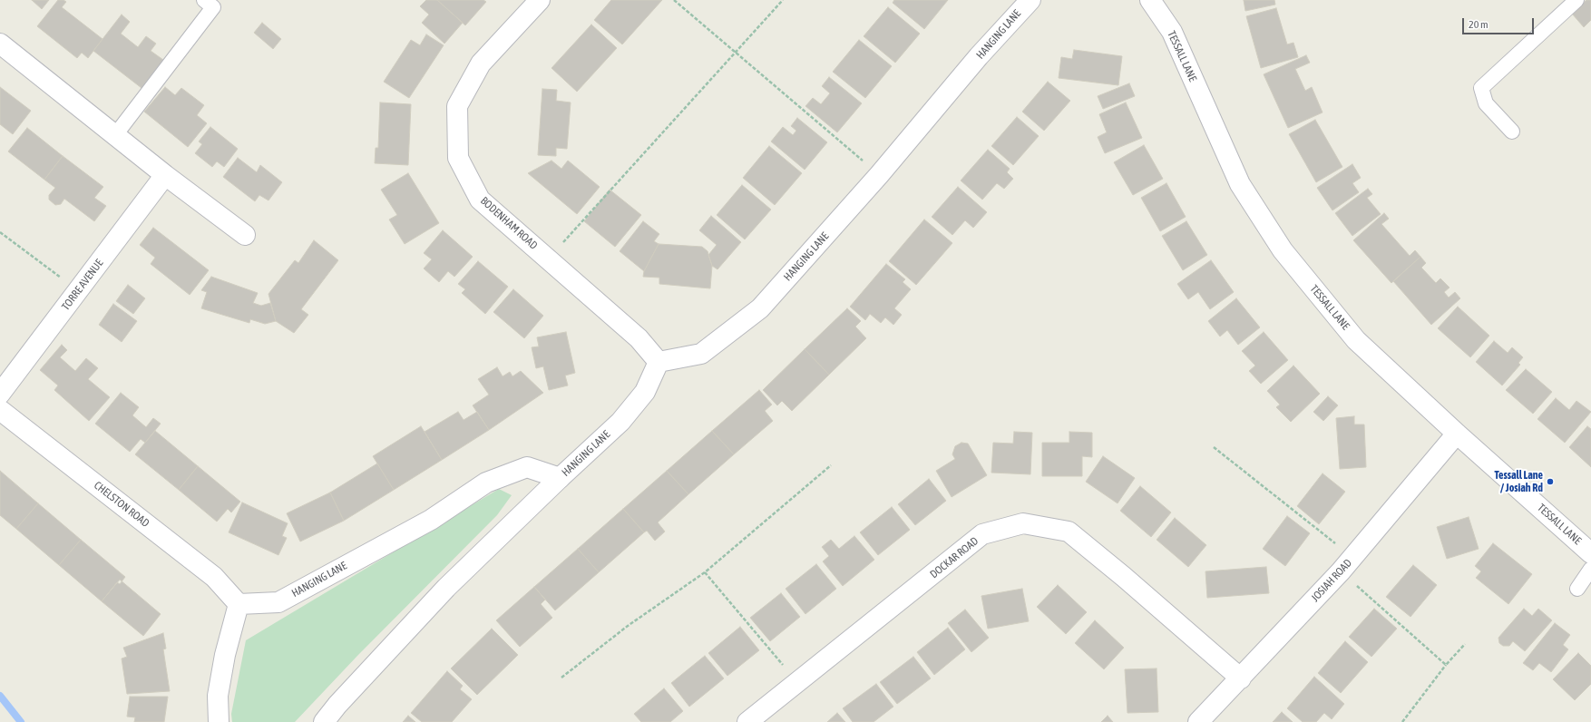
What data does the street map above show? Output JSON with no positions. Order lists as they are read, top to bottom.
{
  "streets": {
    "street": [
      "HANGING LANE",
      "TESSALL LANE",
      "BODENHAM ROAD",
      "TORRE AVENUE",
      "CHELSTON ROAD",
      "DOCKAR ROAD",
      "JOSIAH ROAD"
    ]
  },
  "crossings": [
    ["HANGING LANE", "BODENHAM ROAD"],
    ["HANGING LANE", "CHELSTON ROAD"],
    ["TESSALL LANE", "JOSIAH ROAD"],
    ["DOCKAR ROAD", "JOSIAH ROAD"]
  ],
  "places": ["Tessall Lane / Josiah Rd"],
  "scale_bar": "20 m"
}
